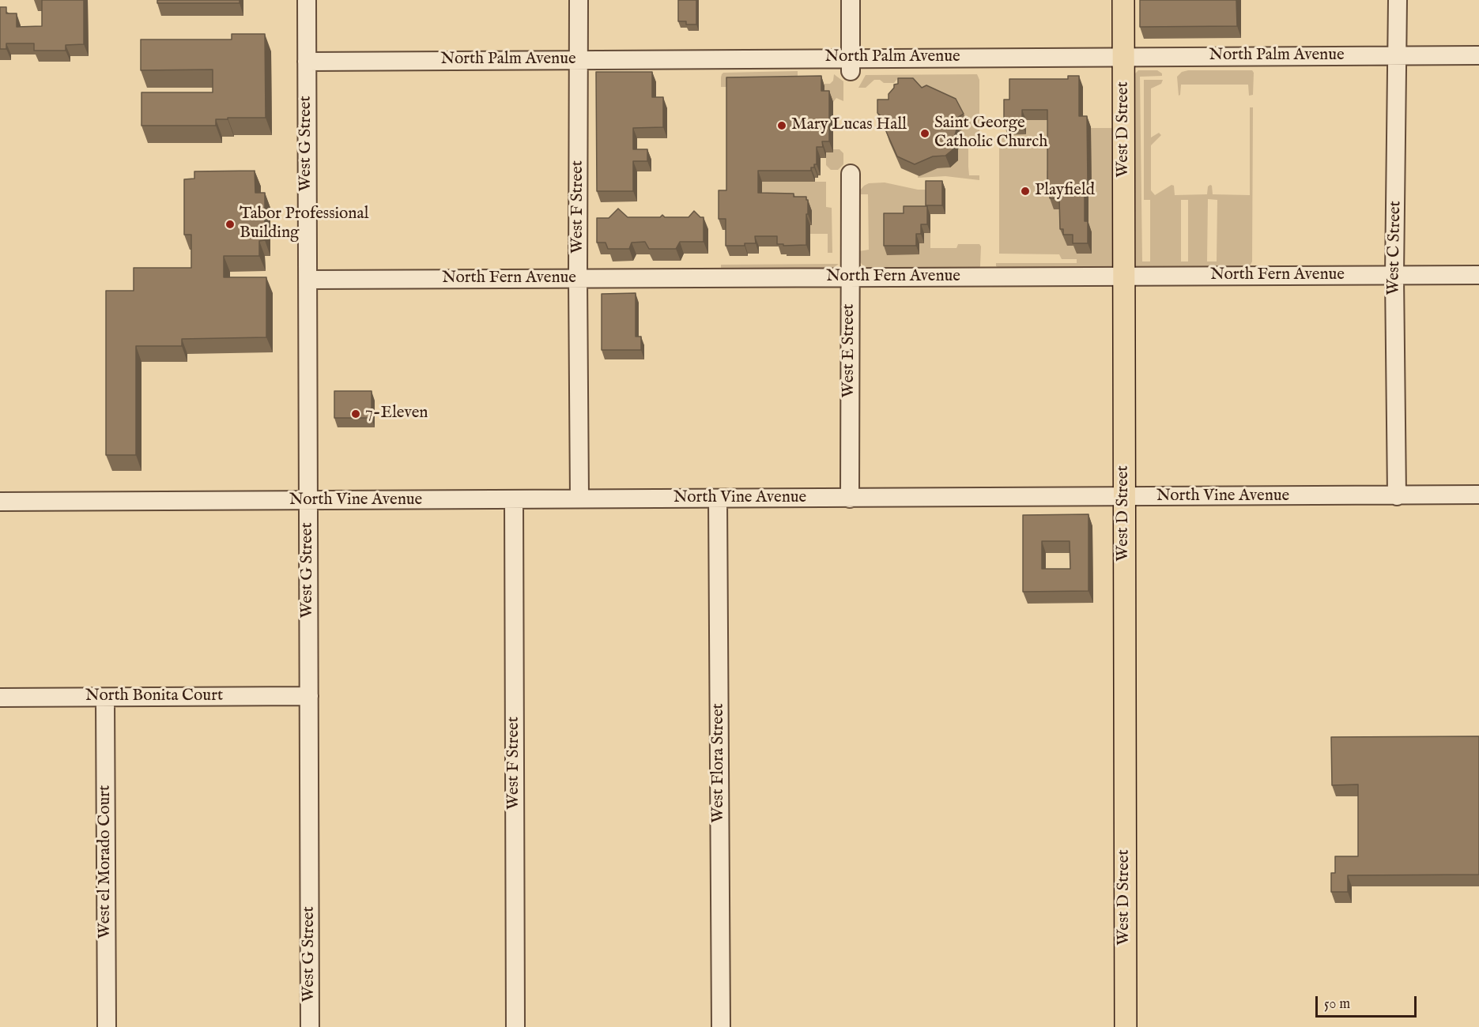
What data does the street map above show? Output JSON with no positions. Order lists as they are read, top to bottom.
{
  "streets": {
    "main road": ["West D Street"],
    "street": [
      "North Palm Avenue",
      "West G Street",
      "West F Street",
      "West C Street",
      "North Fern Avenue",
      "West E Street",
      "North Vine Avenue",
      "North Bonita Court",
      "West Flora Street",
      "West el Morado Court"
    ]
  },
  "crossings": [
    ["North Palm Avenue", "West D Street"],
    ["North Palm Avenue", "West G Street"],
    ["North Palm Avenue", "West F Street"],
    ["North Palm Avenue", "West C Street"],
    ["West D Street", "North Fern Avenue"],
    ["West D Street", "North Vine Avenue"],
    ["West G Street", "North Fern Avenue"],
    ["West G Street", "North Vine Avenue"],
    ["West G Street", "North Bonita Court"],
    ["West F Street", "North Fern Avenue"],
    ["West F Street", "North Vine Avenue"],
    ["West C Street", "North Fern Avenue"],
    ["West C Street", "North Vine Avenue"],
    ["North Fern Avenue", "West E Street"],
    ["West E Street", "North Vine Avenue"],
    ["North Vine Avenue", "West Flora Street"],
    ["North Bonita Court", "West el Morado Court"]
  ],
  "places": [
    "Mary Lucas Hall",
    "Saint George Catholic Church",
    "Playfield",
    "Tabor Professional Building",
    "7-Eleven"
  ],
  "scale_bar": "50 m"
}
